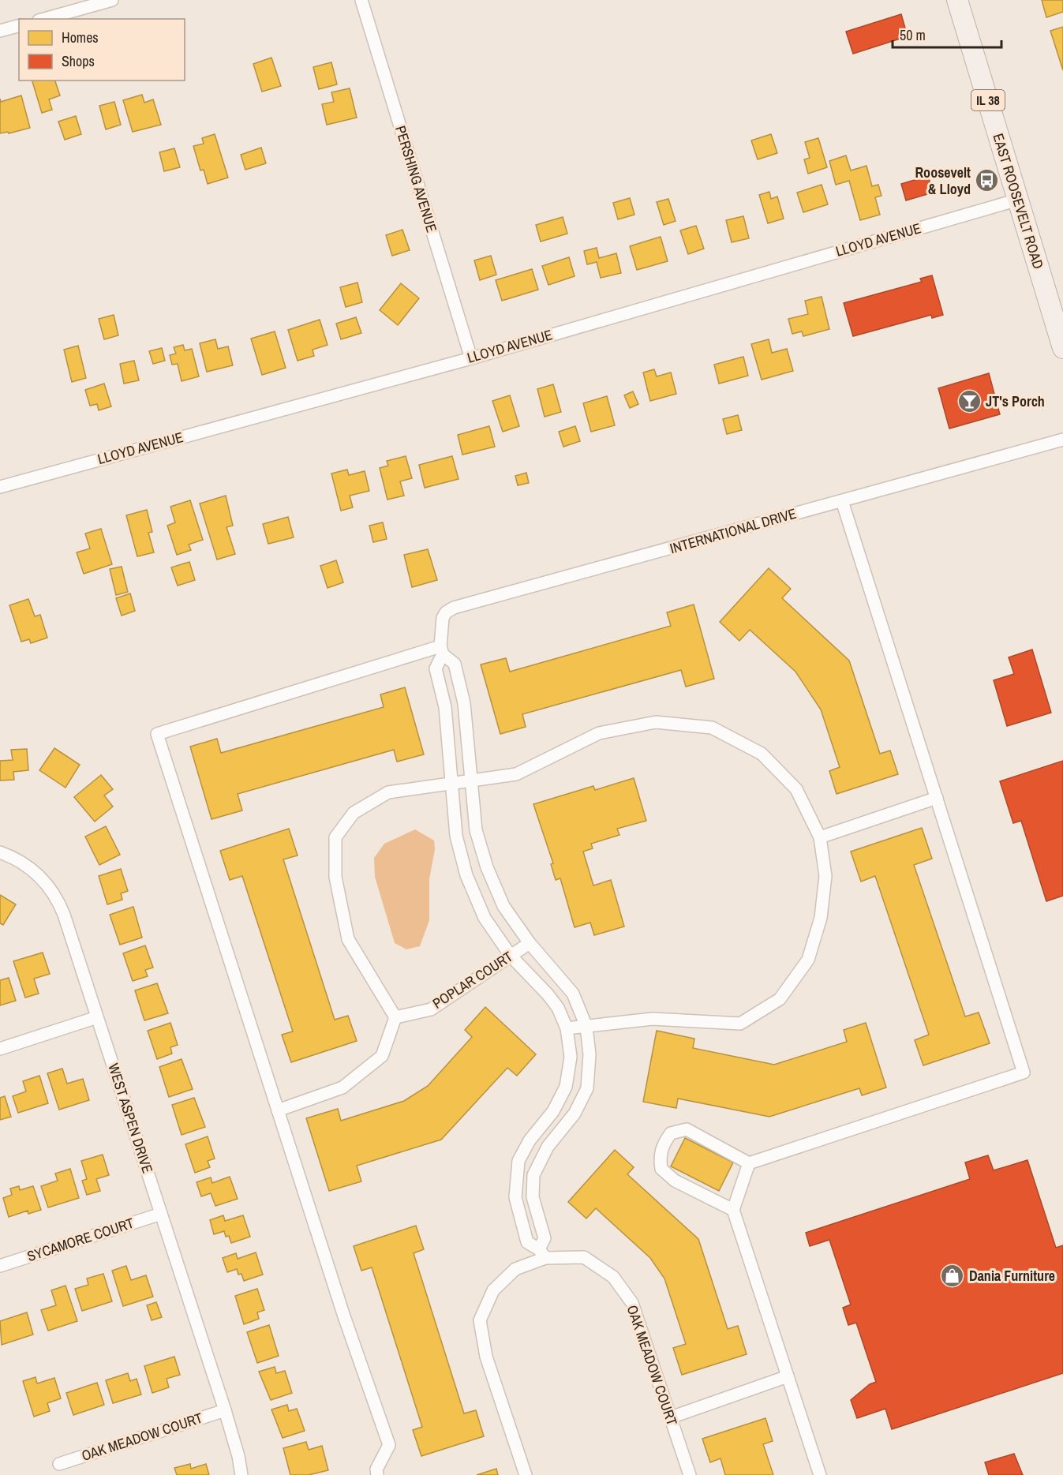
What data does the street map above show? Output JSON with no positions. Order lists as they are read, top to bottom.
{
  "streets": {
    "main road": ["IL 38", "EAST ROOSEVELT ROAD"],
    "street": [
      "PERSHING AVENUE",
      "LLOYD AVENUE",
      "INTERNATIONAL DRIVE",
      "POPLAR COURT",
      "WEST ASPEN DRIVE",
      "SYCAMORE COURT",
      "OAK MEADOW COURT"
    ]
  },
  "crossings": [
    ["PERSHING AVENUE", "LLOYD AVENUE"],
    ["EAST ROOSEVELT ROAD", "LLOYD AVENUE"],
    ["INTERNATIONAL DRIVE", "POPLAR COURT"],
    ["INTERNATIONAL DRIVE", "OAK MEADOW COURT"],
    ["WEST ASPEN DRIVE", "SYCAMORE COURT"],
    ["WEST ASPEN DRIVE", "OAK MEADOW COURT"]
  ],
  "places": {
    "bus stop": ["Roosevelt & Lloyd"],
    "bar": ["JT's Porch"],
    "shop": ["Dania Furniture"]
  },
  "legend": ["Homes", "Shops"],
  "scale_bar": "50 m"
}
